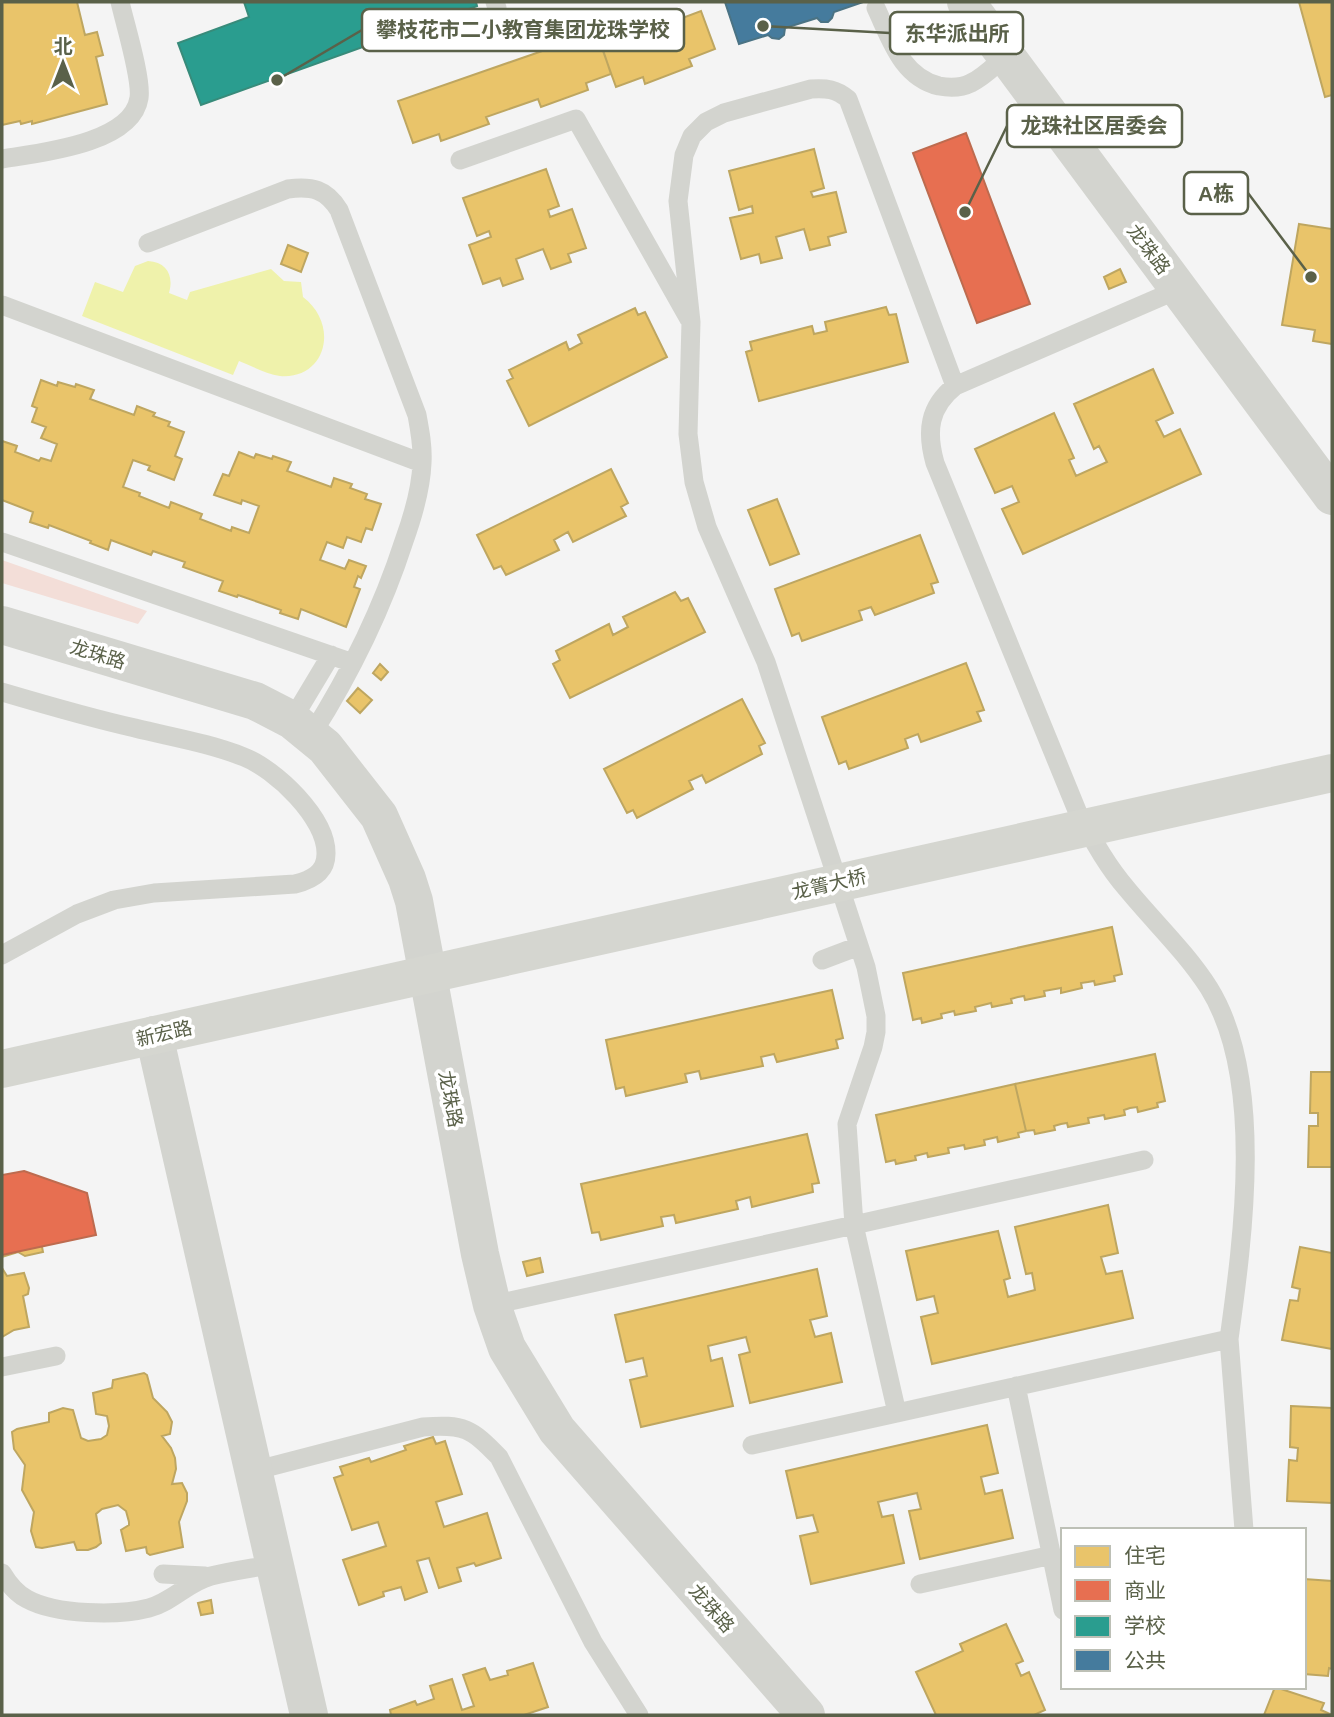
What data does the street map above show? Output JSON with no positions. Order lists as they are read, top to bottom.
{
  "streets": {
    "main road": ["龙箐大桥", "新宏路"],
    "street": ["龙珠路"]
  },
  "crossings": [
    ["龙箐大桥", "新宏路"]
  ],
  "places": [
    "东华派出所",
    "攀枝花市二小教育集团龙珠学校",
    "龙珠社区居委会",
    "A栋"
  ],
  "legend": [
    "住宅",
    "商业",
    "学校",
    "公共"
  ],
  "north": "top"
}
